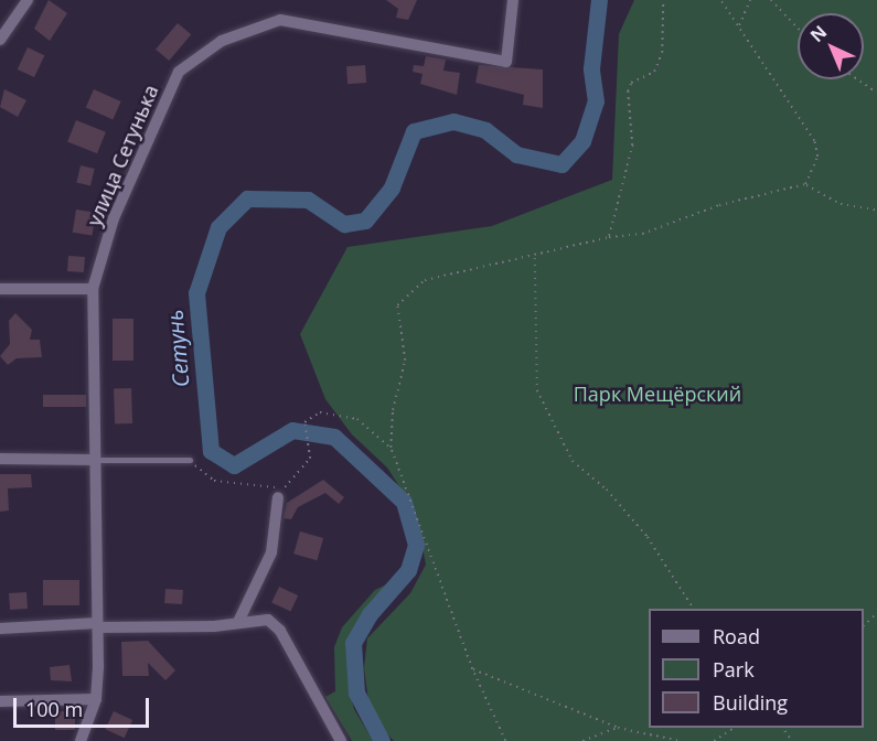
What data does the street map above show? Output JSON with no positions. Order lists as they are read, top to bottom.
{
  "streets": {
    "street": ["улица Сетунька"]
  },
  "water": ["Сетунь"],
  "parks": ["Парк Мещёрский"],
  "legend": ["Road", "Park", "Building"],
  "scale_bar": "100 m",
  "north": "top left"
}
